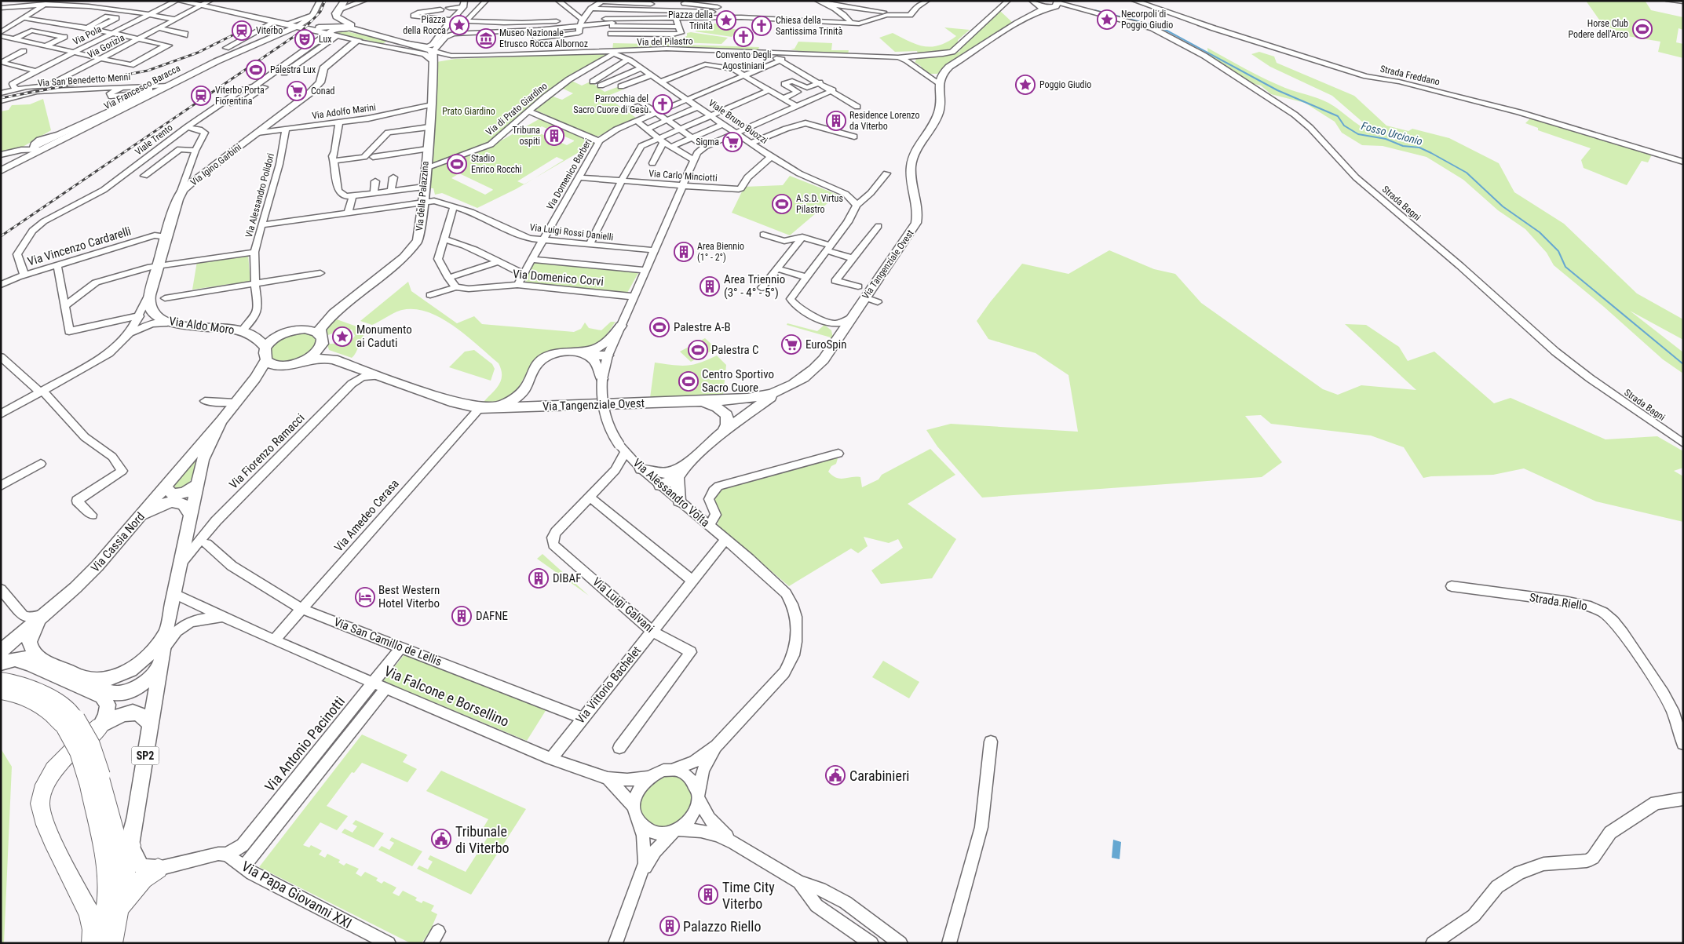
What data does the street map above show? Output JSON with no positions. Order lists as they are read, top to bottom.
{
  "streets": {
    "highway": ["SP2"],
    "main road": [
      "Via Francesco Baracca",
      "Via Igino Garbini",
      "Via della Palazzina",
      "Via Tangenziale Ovest",
      "Via Aldo Moro",
      "Via Cassia Nord"
    ],
    "street": [
      "Via Pola",
      "Via del Pilastro",
      "Via Gorizia",
      "Strada Freddano",
      "Via San Benedetto Menni",
      "Via di Prato Giardino",
      "Via Adolfo Marini",
      "Viale Bruno Buozzi",
      "Viale Trento",
      "Via Domenico Barberi",
      "Via Carlo Minciotti",
      "Via Alessandro Polidori",
      "Strada Bagni",
      "Via Luigi Rossi Danielli",
      "Via Vincenzo Cardarelli",
      "Via Domenico Corvi",
      "Via Fiorenzo Ramacci",
      "Via Alessandro Volta",
      "Via Amedeo Cerasa",
      "Strada Riello",
      "Via Luigi Galvani",
      "Via San Camillo de Lellis",
      "Via Vittorio Bachelet",
      "Via Falcone e Borsellino",
      "Via Antonio Pacinotti",
      "Via Papa Giovanni XXI"
    ]
  },
  "crossings": [
    ["Via Pola", "Via Gorizia"],
    ["Via del Pilastro", "Via di Prato Giardino"],
    ["Via del Pilastro", "Viale Bruno Buozzi"],
    ["Via del Pilastro", "Via della Palazzina"],
    ["Via del Pilastro", "Via Tangenziale Ovest"],
    ["Via San Benedetto Menni", "Via Francesco Baracca"],
    ["Via di Prato Giardino", "Viale Bruno Buozzi"],
    ["Via di Prato Giardino", "Via della Palazzina"],
    ["Via Adolfo Marini", "Via Igino Garbini"],
    ["Via Adolfo Marini", "Via Alessandro Polidori"],
    ["Via Adolfo Marini", "Via della Palazzina"],
    ["Viale Bruno Buozzi", "Via Domenico Barberi"],
    ["Viale Bruno Buozzi", "Via Carlo Minciotti"],
    ["Viale Trento", "Via Vincenzo Cardarelli"],
    ["Via Igino Garbini", "Via Vincenzo Cardarelli"],
    ["Via Igino Garbini", "Via Aldo Moro"],
    ["Via Domenico Barberi", "Via Carlo Minciotti"],
    ["Via Domenico Barberi", "Via Luigi Rossi Danielli"],
    ["Via Domenico Barberi", "Via Domenico Corvi"],
    ["Via Alessandro Polidori", "Via Luigi Rossi Danielli"],
    ["Via Alessandro Polidori", "Via Aldo Moro"],
    ["Via della Palazzina", "Via Luigi Rossi Danielli"],
    ["Via della Palazzina", "Via Aldo Moro"],
    ["Via della Palazzina", "Via Cassia Nord"],
    ["Via Tangenziale Ovest", "Via Fiorenzo Ramacci"],
    ["Via Tangenziale Ovest", "Via Amedeo Cerasa"],
    ["Via Aldo Moro", "Via Cassia Nord"],
    ["Via Fiorenzo Ramacci", "Via Cassia Nord"],
    ["Via Alessandro Volta", "Via Vittorio Bachelet"],
    ["Via Alessandro Volta", "Via Falcone e Borsellino"],
    ["Via Amedeo Cerasa", "Via San Camillo de Lellis"],
    ["Via Amedeo Cerasa", "Via Falcone e Borsellino"],
    ["Via Cassia Nord", "Via Falcone e Borsellino"],
    ["Via Cassia Nord", "SP2"],
    ["Via Luigi Galvani", "Via Vittorio Bachelet"],
    ["Via San Camillo de Lellis", "Via Vittorio Bachelet"],
    ["Via San Camillo de Lellis", "Via Antonio Pacinotti"],
    ["Via Vittorio Bachelet", "Via Falcone e Borsellino"],
    ["Via Falcone e Borsellino", "Via Antonio Pacinotti"],
    ["Via Antonio Pacinotti", "Via Papa Giovanni XXI"]
  ],
  "water": ["Fosso Urcionio"],
  "parks": ["Prato Giardino"],
  "places": {
    "place": [
      "Necorpoli di Poggio Giudio",
      "Piazza della Trinità",
      "Piazza della Rocca",
      "Poggio Giudio",
      "Monumento ai Caduti"
    ],
    "church": ["Chiesa della Santissima Trinità", "Convento Degli Agostiniani", "Parrocchia del Sacro Cuore di Gesù"],
    "sports": [
      "Horse Club Podere dell'Arco",
      "Palestra Lux",
      "Stadio Enrico Rocchi",
      "A.S.D. Virtus Pilastro",
      "Palestre A-B",
      "Palestra C",
      "Centro Sportivo Sacro Cuore"
    ],
    "station": ["Viterbo", "Viterbo Porta Fiorentina"],
    "museum": ["Museo Nazionale Etrusco Rocca Albornoz"],
    "theatre": ["Lux"],
    "supermarket": ["Conad", "Sigma", "EuroSpin"],
    "building": [
      "Residence Lorenzo da Viterbo",
      "Tribuna ospiti",
      "Area Biennio (1° - 2°)",
      "Area Triennio (3° - 4° - 5°)",
      "DIBAF",
      "DAFNE",
      "Time City Viterbo",
      "Palazzo Riello"
    ],
    "hotel": ["Best Western Hotel Viterbo"],
    "public building": ["Carabinieri", "Tribunale di Viterbo"]
  }
}
